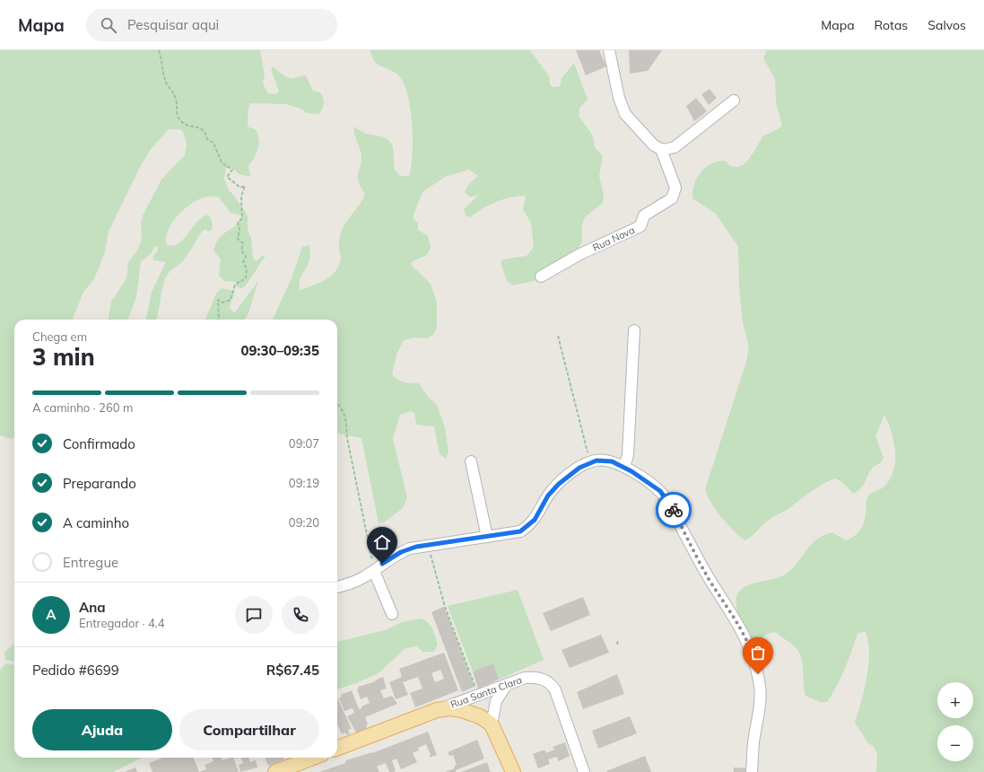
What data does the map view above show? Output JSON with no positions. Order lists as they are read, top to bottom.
{
  "streets": {
    "main road": ["Rua Santa Clara"],
    "street": ["Rua Nova"]
  },
  "page": {
    "header": "Mapa",
    "search": "Pesquisar aqui",
    "nav": ["Mapa", "Rotas", "Salvos"],
    "heading": ["3 min", "Chega em", "09:30–09:35"],
    "panel": [
      "Ana",
      "Entregador · 4.4",
      "Pedido #6699",
      "R$67.45"
    ],
    "bar": "A caminho · 260 m",
    "list": [
      ["Confirmado", "09:07"],
      ["Preparando", "09:19"],
      ["A caminho", "09:20"],
      "Entregue"
    ],
    "round": "A",
    "map_buttons": ["+", "−"],
    "buttons": ["Ajuda", "Compartilhar"]
  }
}
